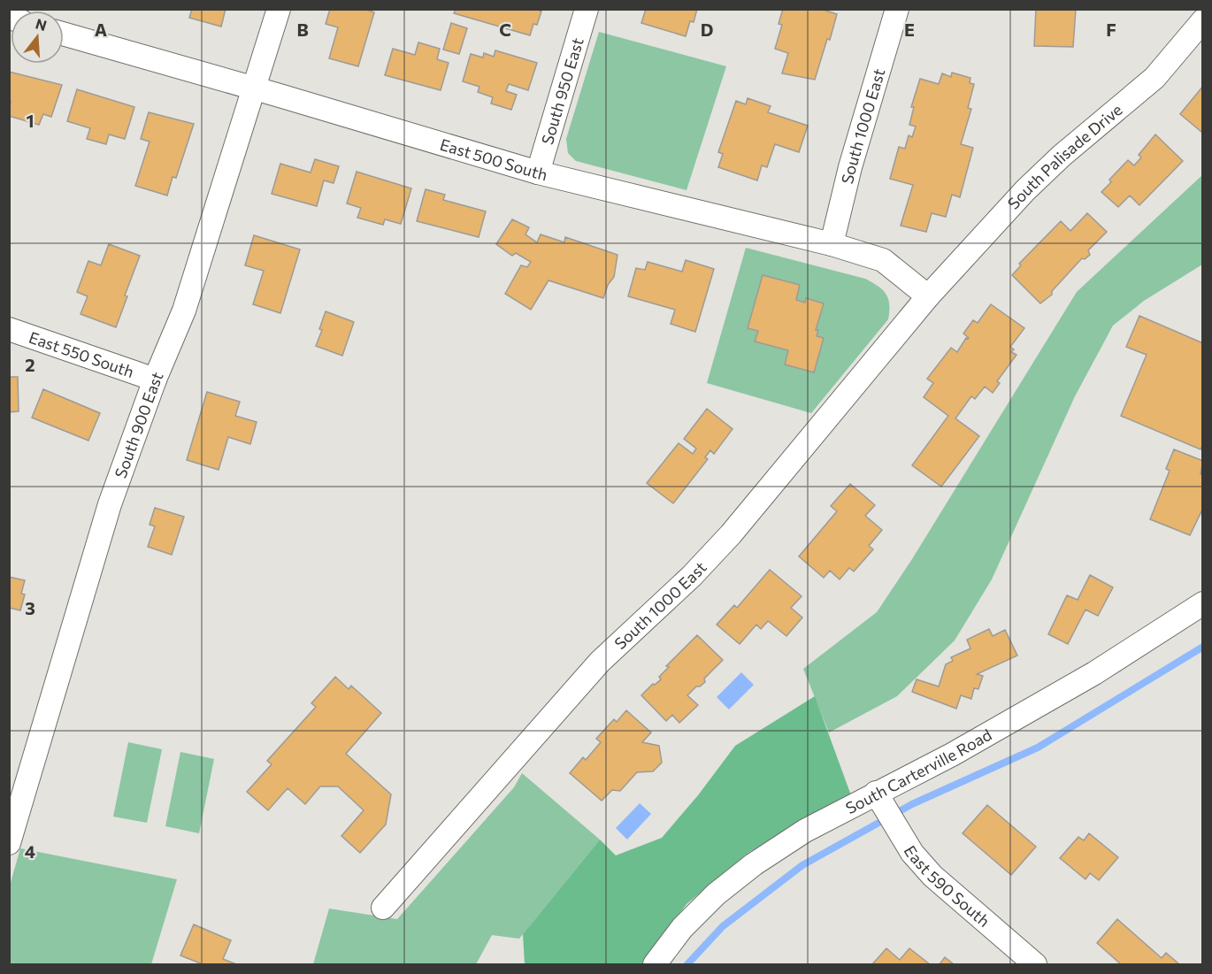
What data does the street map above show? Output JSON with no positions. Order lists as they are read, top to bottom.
{
  "streets": {
    "street": [
      "South 950 East",
      "South 1000 East",
      "South Palisade Drive",
      "East 500 South",
      "East 550 South",
      "South 900 East",
      "South Carterville Road",
      "East 590 South"
    ]
  },
  "crossings": [
    ["South 950 East", "East 500 South"],
    ["South 1000 East", "South Palisade Drive"],
    ["South 1000 East", "East 500 South"],
    ["South Palisade Drive", "East 500 South"],
    ["East 500 South", "South 900 East"],
    ["East 550 South", "South 900 East"],
    ["South Carterville Road", "East 590 South"]
  ],
  "north": "top",
  "grid": {
    "columns": [
      "A",
      "B",
      "C",
      "D",
      "E",
      "F"
    ],
    "rows": [
      "1",
      "2",
      "3",
      "4"
    ]
  }
}
